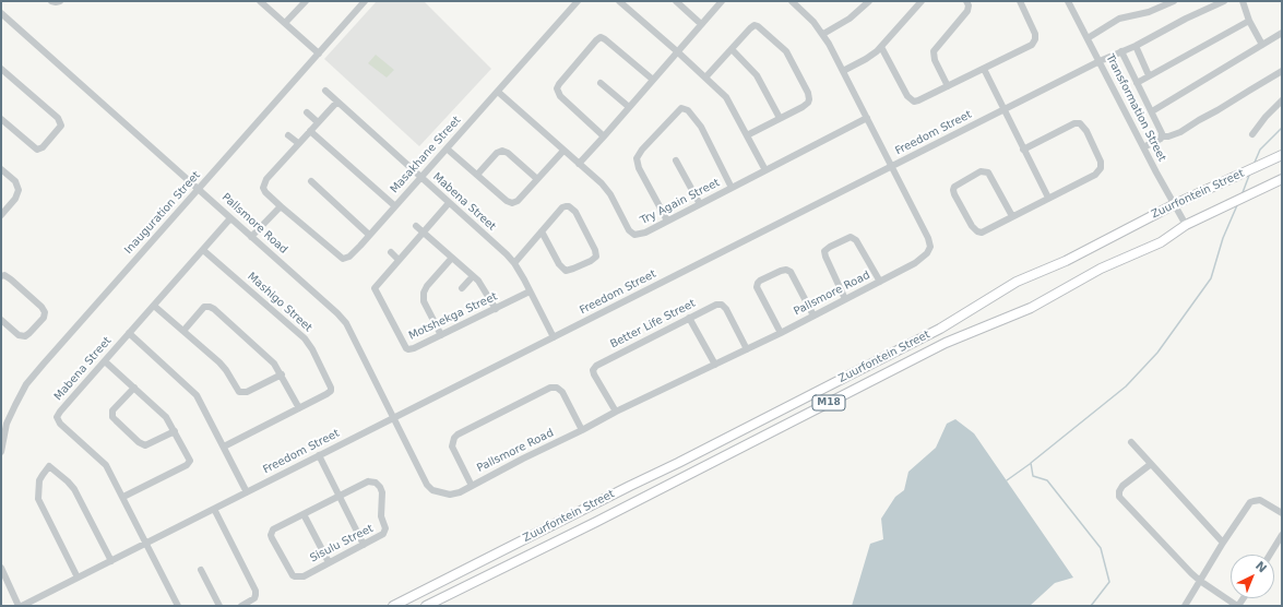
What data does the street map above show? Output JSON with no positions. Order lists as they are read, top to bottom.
{
  "streets": {
    "main road": ["Zuurfontein Street", "M18"],
    "street": [
      "Transformation Street",
      "Freedom Street",
      "Masakhane Street",
      "Mabena Street",
      "Try Again Street",
      "Inauguration Street",
      "Pallsmore Road",
      "Mashigo Street",
      "Motshekga Street",
      "Better Life Street",
      "Sisulu Street"
    ]
  },
  "crossings": [
    ["Transformation Street", "Freedom Street"],
    ["Transformation Street", "Zuurfontein Street"],
    ["Freedom Street", "Mabena Street"],
    ["Freedom Street", "Pallsmore Road"],
    ["Masakhane Street", "Mabena Street"],
    ["Masakhane Street", "Try Again Street"],
    ["Mabena Street", "Pallsmore Road"],
    ["Mabena Street", "Mashigo Street"],
    ["Mabena Street", "Motshekga Street"],
    ["Try Again Street", "Pallsmore Road"],
    ["Inauguration Street", "Pallsmore Road"],
    ["Pallsmore Road", "Better Life Street"]
  ],
  "north": "top right"
}
